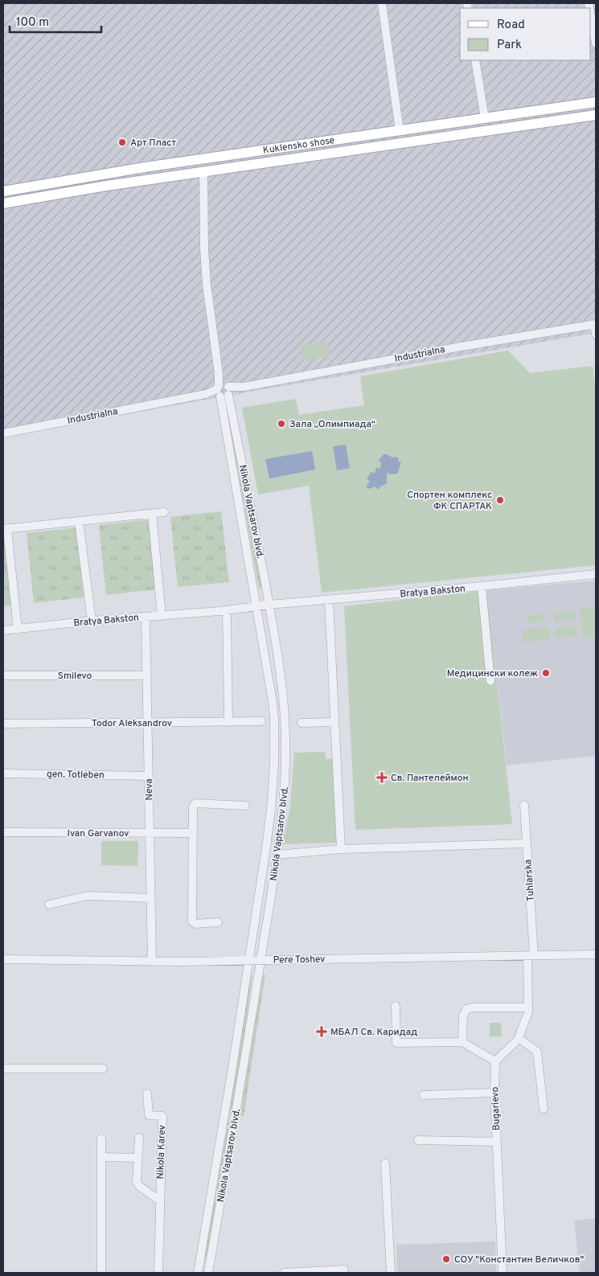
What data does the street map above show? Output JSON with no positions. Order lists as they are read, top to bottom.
{
  "streets": {
    "main road": ["Kuklensko shose"],
    "street": [
      "Industrialna",
      "Nikola Vaptsarov blvd.",
      "Bratya Bakston",
      "Smilevo",
      "Todor Aleksandrov",
      "gen. Totleben",
      "Neva",
      "Ivan Garvanov",
      "Tuhlarska",
      "Pere Toshev",
      "Bugarievo",
      "Nikola Karev"
    ]
  },
  "crossings": [
    ["Kuklensko shose", "Nikola Vaptsarov blvd."],
    ["Industrialna", "Nikola Vaptsarov blvd."],
    ["Nikola Vaptsarov blvd.", "Bratya Bakston"],
    ["Nikola Vaptsarov blvd.", "Pere Toshev"],
    ["Bratya Bakston", "Neva"],
    ["Smilevo", "Neva"],
    ["Todor Aleksandrov", "Neva"],
    ["gen. Totleben", "Neva"],
    ["Neva", "Ivan Garvanov"],
    ["Neva", "Pere Toshev"],
    ["Tuhlarska", "Pere Toshev"]
  ],
  "places": {
    "other": [
      "Арт Пласт",
      "Зала „Олимпиада“",
      "Спортен комплекс ФК СПАРТАК",
      "Медицински колеж",
      "СОУ \"Константин Величков\""
    ],
    "health": ["Св. Пантелеймон", "МБАЛ Св. Каридад"]
  },
  "legend": ["Road", "Park"],
  "scale_bar": "100 m"
}
